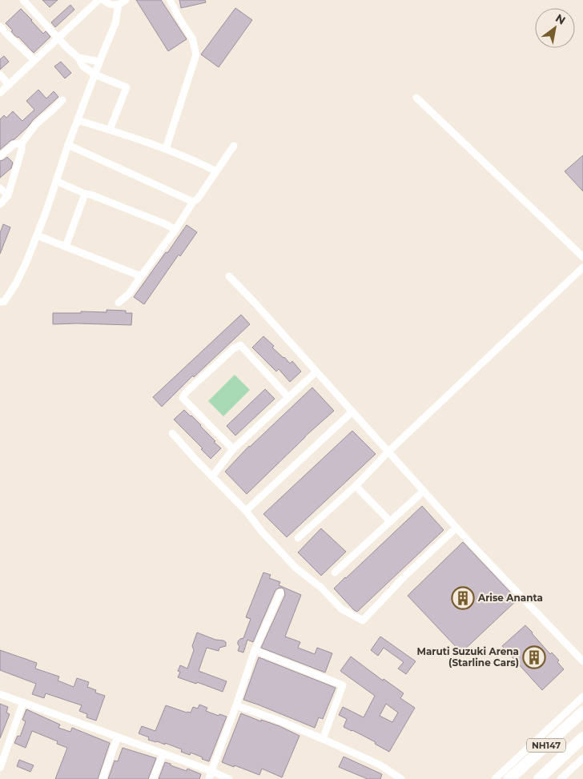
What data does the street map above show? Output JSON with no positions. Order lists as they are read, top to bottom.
{
  "streets": {
    "highway": ["NH147"]
  },
  "places": {
    "building": ["Arise Ananta", "Maruti Suzuki Arena (Starline Cars)"]
  },
  "north": "top right"
}
